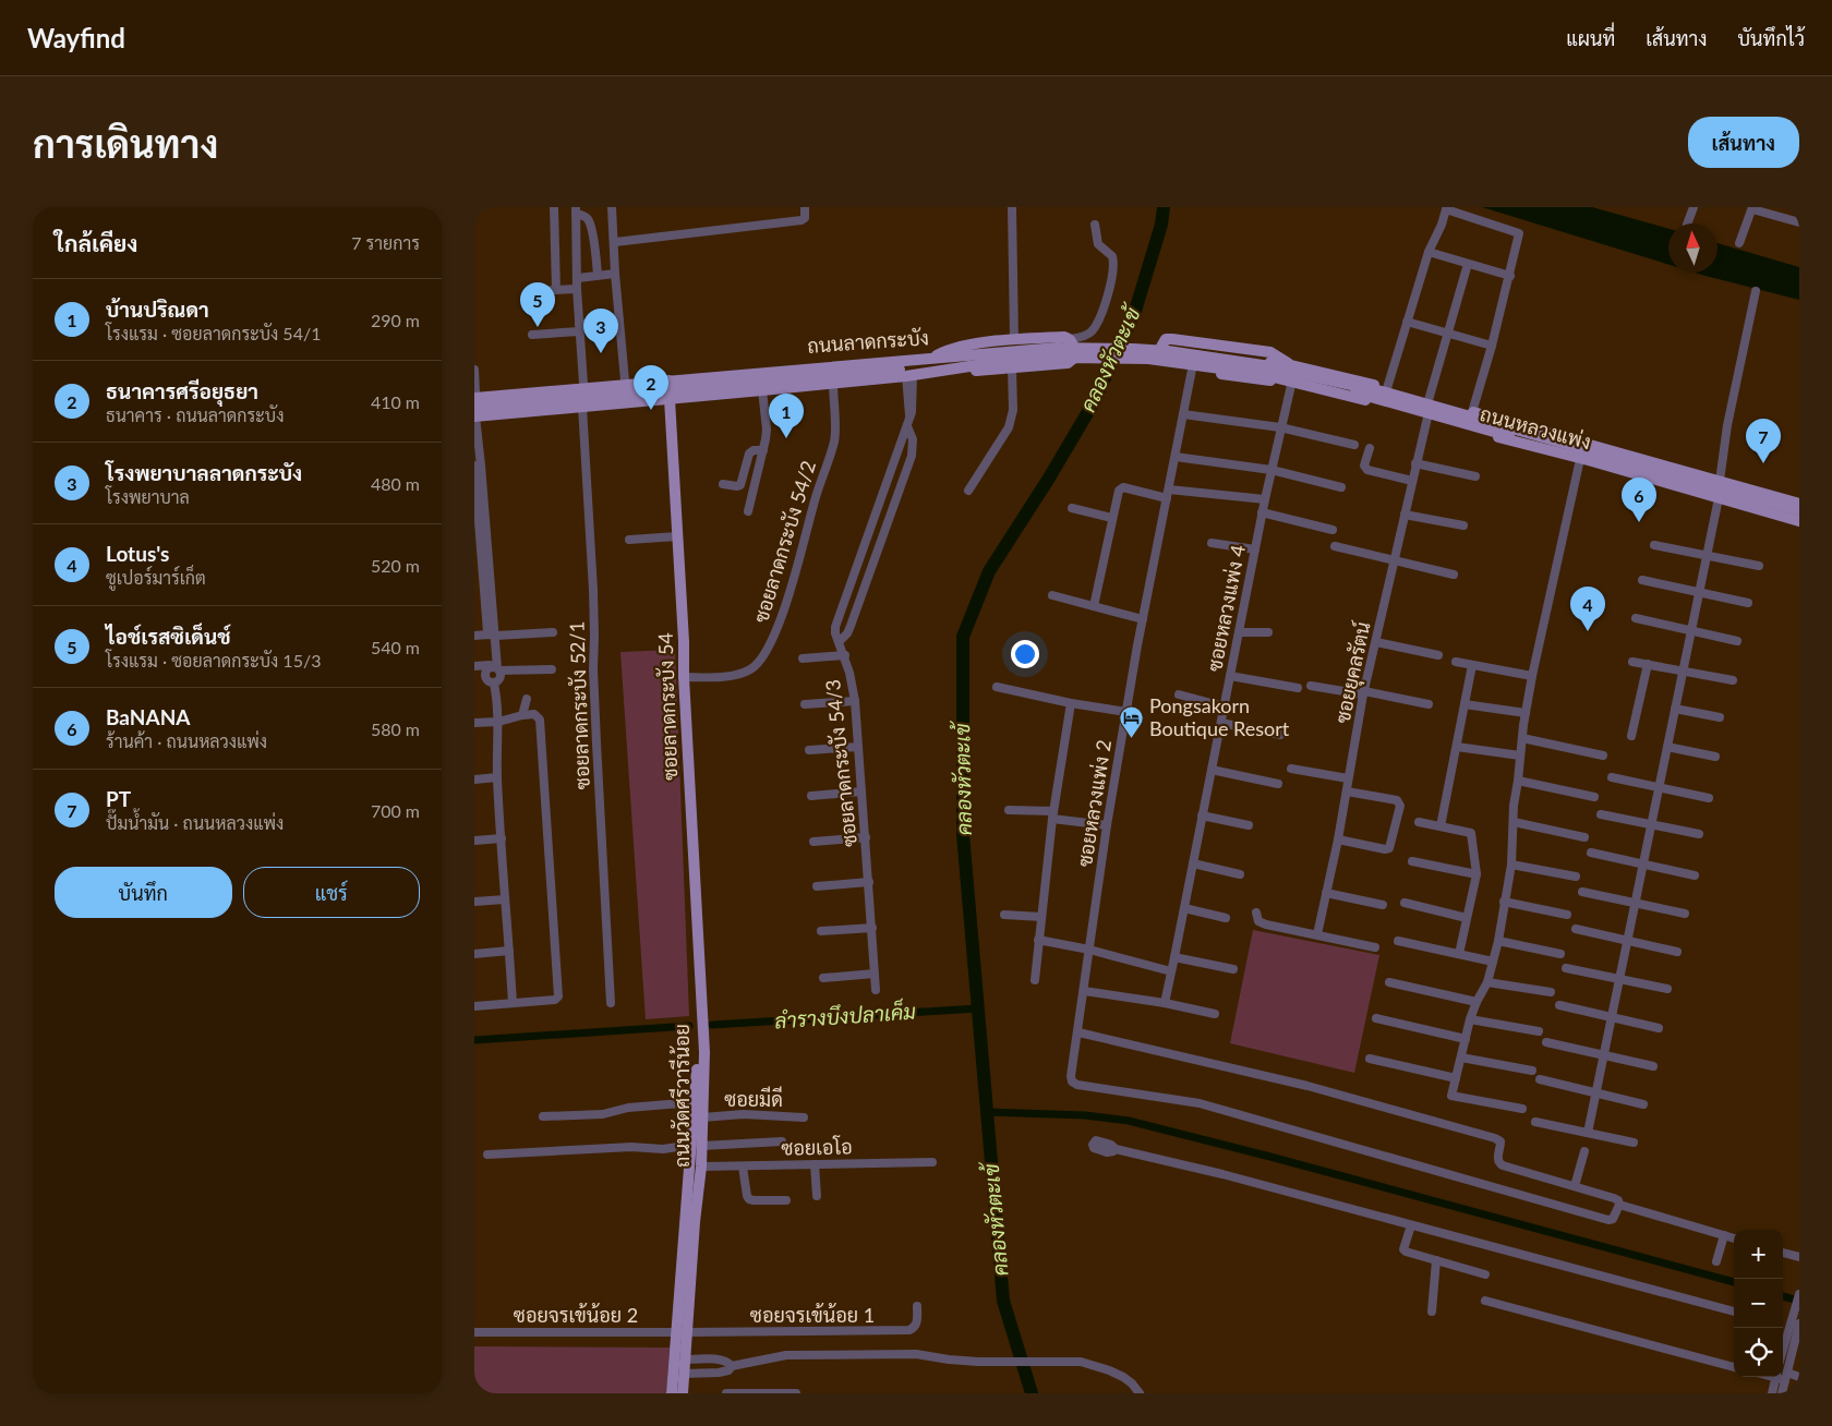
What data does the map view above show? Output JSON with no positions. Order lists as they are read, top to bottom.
{
  "streets": {
    "main road": [
      "ถนนลาดกระบัง",
      "ถนนหลวงแพ่ง",
      "ซอยลาดกระบัง 54",
      "ถนนวัดศรีวารีน้อย"
    ],
    "street": [
      "ซอยลาดกระบัง 54/2",
      "ซอยหลวงแพ่ง 4",
      "ซอยยุคลรัตน์",
      "ซอยลาดกระบัง 52/1",
      "ซอยลาดกระบัง 54/3",
      "ซอยหลวงแพ่ง 2",
      "ซอยมีดี",
      "ซอยเอโอ",
      "ซอยจรเข้น้อย 2",
      "ซอยจรเข้น้อย 1"
    ]
  },
  "crossings": [
    ["ถนนลาดกระบัง", "ถนนหลวงแพ่ง"],
    ["ถนนลาดกระบัง", "ซอยลาดกระบัง 54/2"],
    ["ถนนลาดกระบัง", "ซอยลาดกระบัง 52/1"],
    ["ถนนลาดกระบัง", "ซอยลาดกระบัง 54"],
    ["ถนนลาดกระบัง", "ซอยลาดกระบัง 54/3"],
    ["ถนนหลวงแพ่ง", "ซอยหลวงแพ่ง 4"],
    ["ถนนหลวงแพ่ง", "ซอยยุคลรัตน์"],
    ["ซอยลาดกระบัง 54/2", "ซอยลาดกระบัง 54"],
    ["ซอยลาดกระบัง 54", "ถนนวัดศรีวารีน้อย"],
    ["ถนนวัดศรีวารีน้อย", "ซอยมีดี"],
    ["ถนนวัดศรีวารีน้อย", "ซอยเอโอ"],
    ["ถนนวัดศรีวารีน้อย", "ซอยจรเข้น้อย 2"],
    ["ถนนวัดศรีวารีน้อย", "ซอยจรเข้น้อย 1"],
    ["ซอยจรเข้น้อย 2", "ซอยจรเข้น้อย 1"]
  ],
  "water": ["คลองหัวตะเข้", "ลำรางบึงปลาเค็ม"],
  "places": {
    "hotel": ["Pongsakorn Boutique Resort"]
  },
  "north": "top",
  "page": {
    "header": "Wayfind",
    "nav": ["แผนที่", "เส้นทาง", "บันทึกไว้"],
    "buttons": [
      "เส้นทาง",
      ["บันทึก", "แชร์"]
    ],
    "title": "การเดินทาง",
    "heading": ["ใกล้เคียง", "7 รายการ"],
    "list": [
      {
        "mark": "1",
        "name": "บ้านปริณดา",
        "note": "โรงแรม · ซอยลาดกระบัง 54/1",
        "value": "290 m"
      },
      {
        "mark": "2",
        "name": "ธนาคารศรีอยุธยา",
        "note": "ธนาคาร · ถนนลาดกระบัง",
        "value": "410 m"
      },
      {
        "mark": "3",
        "name": "โรงพยาบาลลาดกระบัง",
        "note": "โรงพยาบาล",
        "value": "480 m"
      },
      {
        "mark": "4",
        "name": "Lotus's",
        "note": "ซูเปอร์มาร์เก็ต",
        "value": "520 m"
      },
      {
        "mark": "5",
        "name": "ไอช์เรสซิเด็นช์",
        "note": "โรงแรม · ซอยลาดกระบัง 15/3",
        "value": "540 m"
      },
      {
        "mark": "6",
        "name": "BaNANA",
        "note": "ร้านค้า · ถนนหลวงแพ่ง",
        "value": "580 m"
      },
      {
        "mark": "7",
        "name": "PT",
        "note": "ปั๊มน้ำมัน · ถนนหลวงแพ่ง",
        "value": "700 m"
      }
    ],
    "pins": [
      "5",
      "3",
      "2",
      "1",
      "7",
      "6",
      "4"
    ],
    "map_buttons": ["+", "−"]
  }
}
